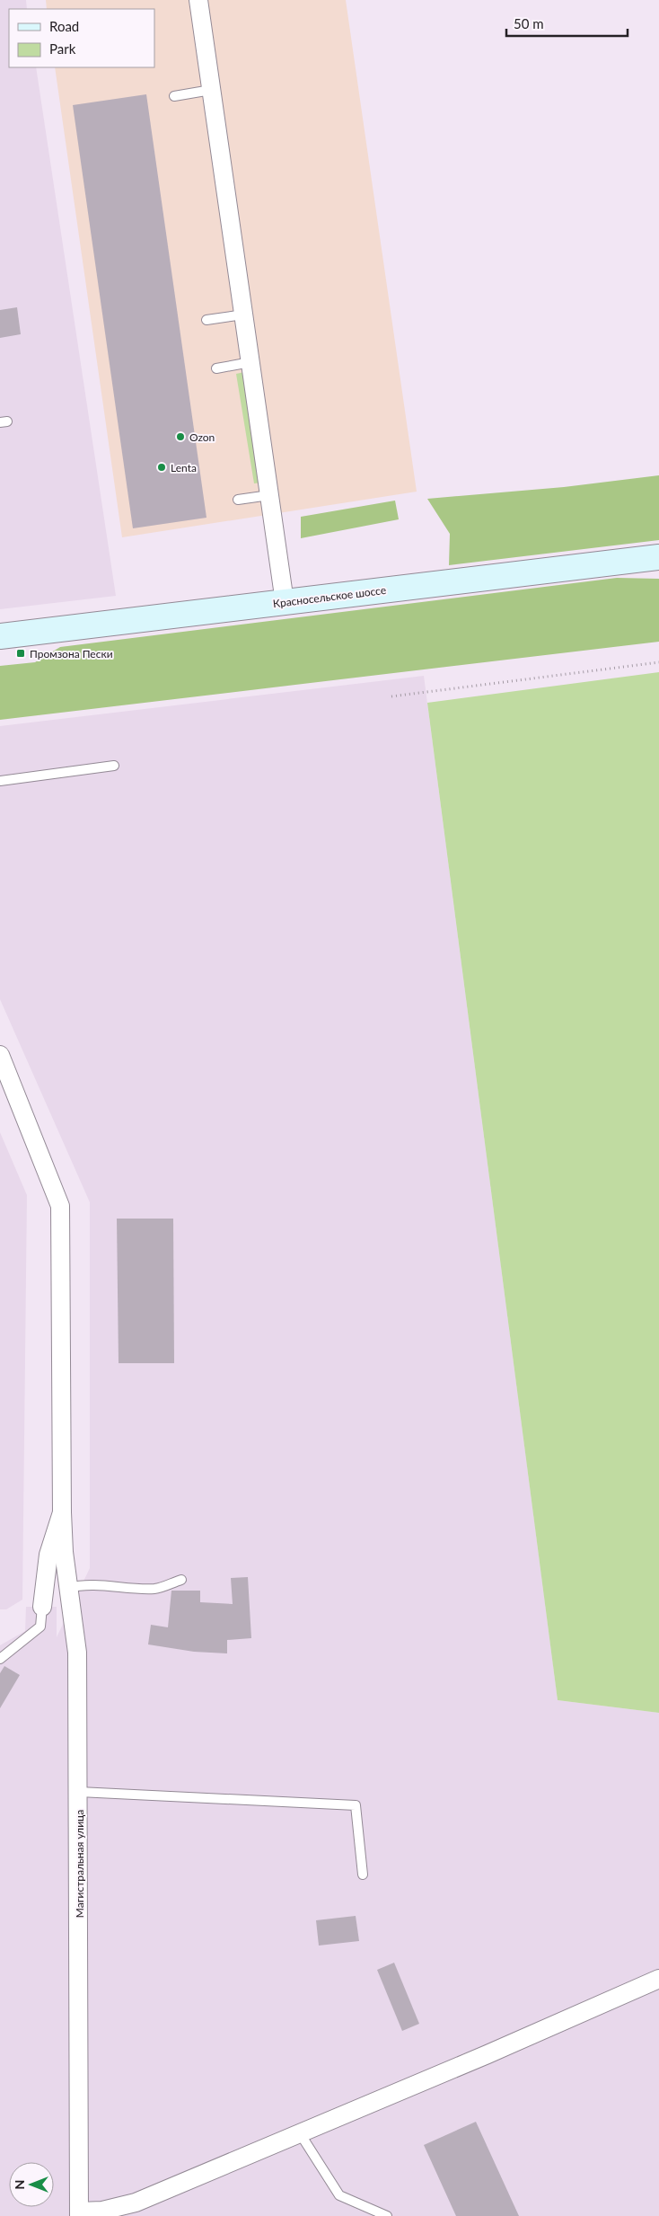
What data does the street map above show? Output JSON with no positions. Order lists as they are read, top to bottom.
{
  "streets": {
    "main road": ["Красносельское шоссе"],
    "street": ["Магистральная улица"]
  },
  "places": {
    "other": ["Ozon", "Lenta"],
    "transit": ["Промзона Пески"]
  },
  "legend": ["Road", "Park"],
  "scale_bar": "50 m",
  "north": "left"
}
